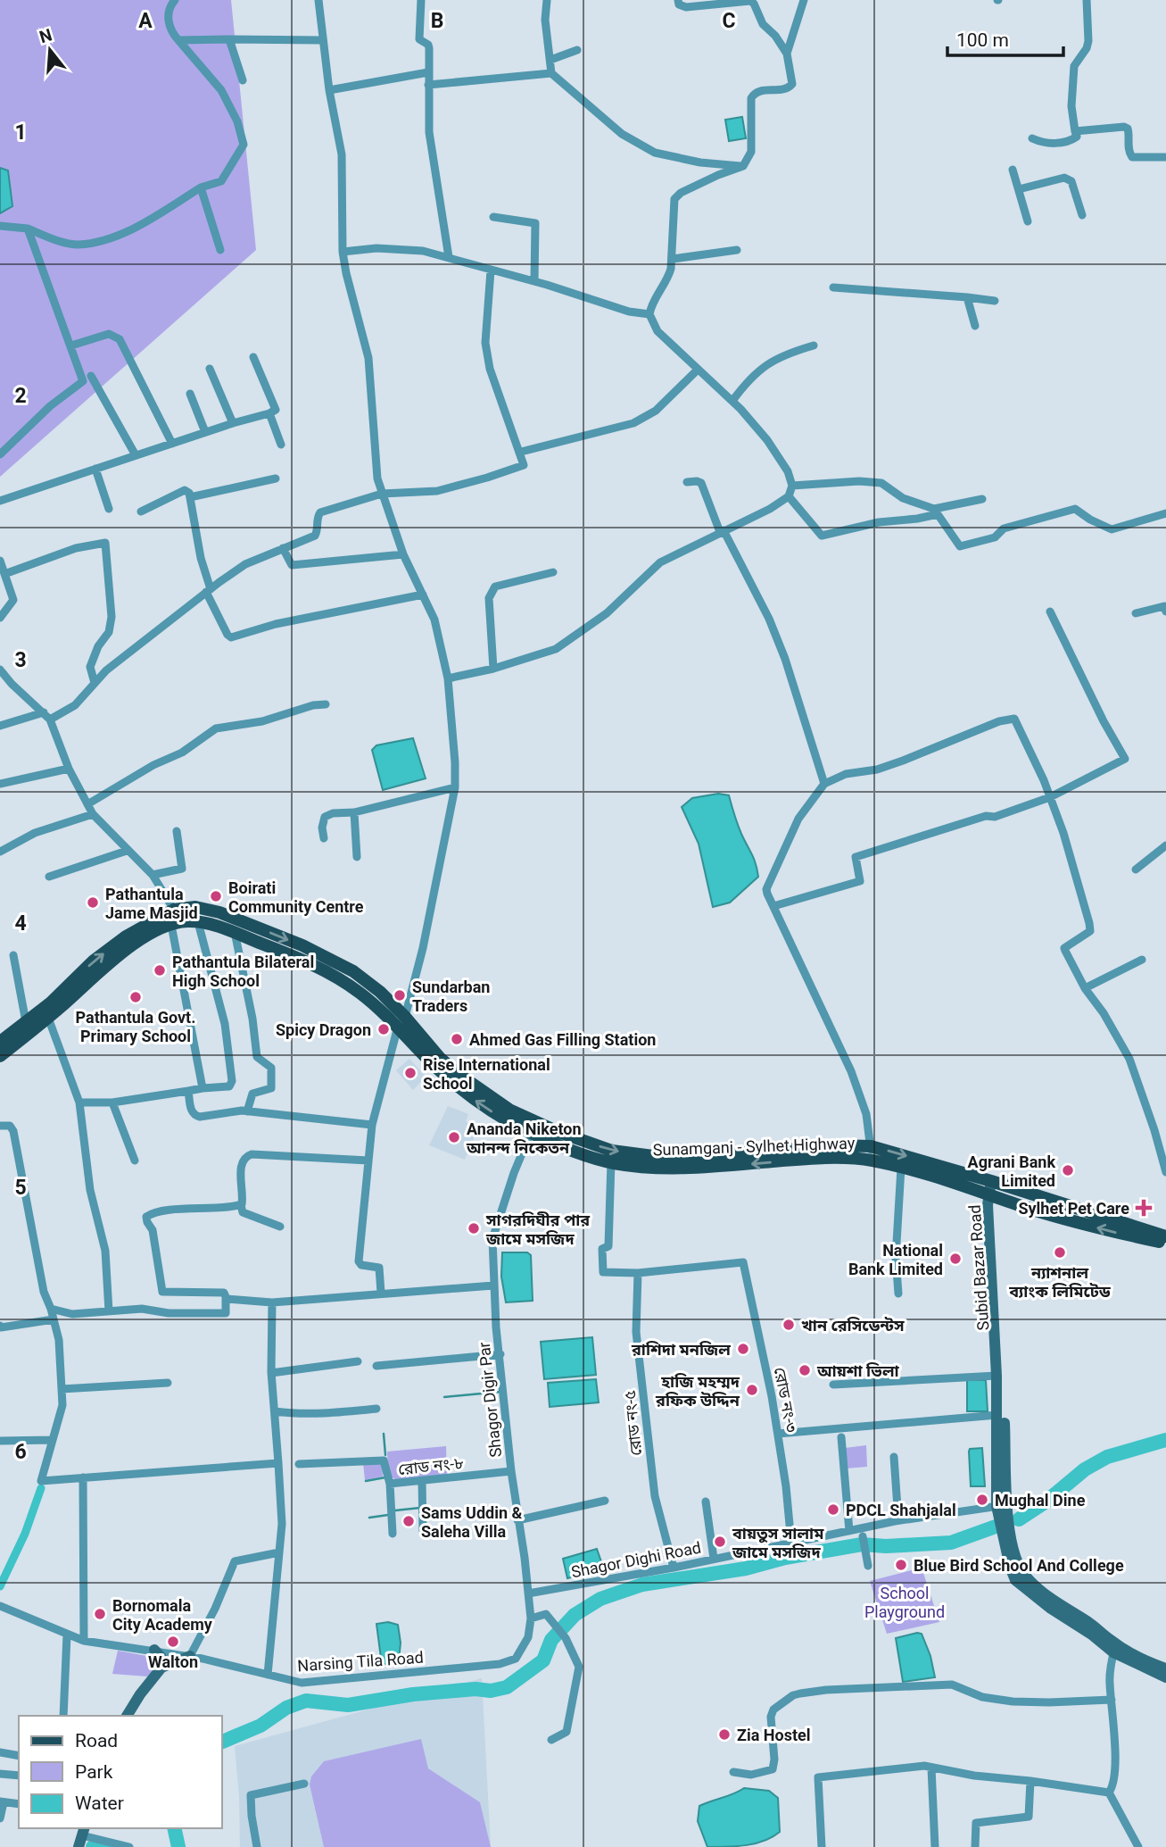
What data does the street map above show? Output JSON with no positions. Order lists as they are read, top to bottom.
{
  "streets": {
    "main road": ["Sunamganj - Sylhet Highway", "Subid Bazar Road"],
    "street": [
      "Shagor Digir Par",
      "রোড নং-৩",
      "রোড নং-৫",
      "রোড নং-৮",
      "Shagor Dighi Road",
      "Narsing Tila Road"
    ]
  },
  "crossings": [
    ["Sunamganj - Sylhet Highway", "Subid Bazar Road"],
    ["Sunamganj - Sylhet Highway", "Shagor Digir Par"],
    ["Subid Bazar Road", "Shagor Dighi Road"],
    ["Shagor Digir Par", "রোড নং-৮"],
    ["Shagor Digir Par", "Shagor Dighi Road"],
    ["Shagor Digir Par", "Narsing Tila Road"],
    ["রোড নং-৩", "রোড নং-৫"],
    ["রোড নং-৩", "Shagor Dighi Road"],
    ["রোড নং-৫", "Shagor Dighi Road"]
  ],
  "parks": ["School Playground"],
  "places": {
    "other": [
      "Boirati Community Centre",
      "Pathantula Jame Masjid",
      "Pathantula Bilateral High School",
      "Sundarban Traders",
      "Pathantula Govt. Primary School",
      "Spicy Dragon",
      "Ahmed Gas Filling Station",
      "Rise International School",
      "Ananda Niketon আনন্দ নিকেতন",
      "Agrani Bank Limited",
      "সাগরদিঘীর পার জামে মসজিদ",
      "ন্যাশনাল ব্যাংক লিমিটেড",
      "National Bank Limited",
      "খান রেসিডেন্টস",
      "রাশিদা মনজিল",
      "আয়শা ভিলা",
      "হাজি মহম্মদ রফিক উদ্দিন",
      "Mughal Dine",
      "PDCL Shahjalal",
      "Sams Uddin & Saleha Villa",
      "বায়তুস সালাম জামে মসজিদ",
      "Blue Bird School And College",
      "Bornomala City Academy",
      "Walton",
      "Zia Hostel"
    ],
    "health": ["Sylhet Pet Care"]
  },
  "legend": ["Road", "Park", "Water"],
  "scale_bar": "100 m",
  "north": "top",
  "grid": {
    "columns": ["A", "B", "C"],
    "rows": [
      "1",
      "2",
      "3",
      "4",
      "5",
      "6"
    ]
  }
}
